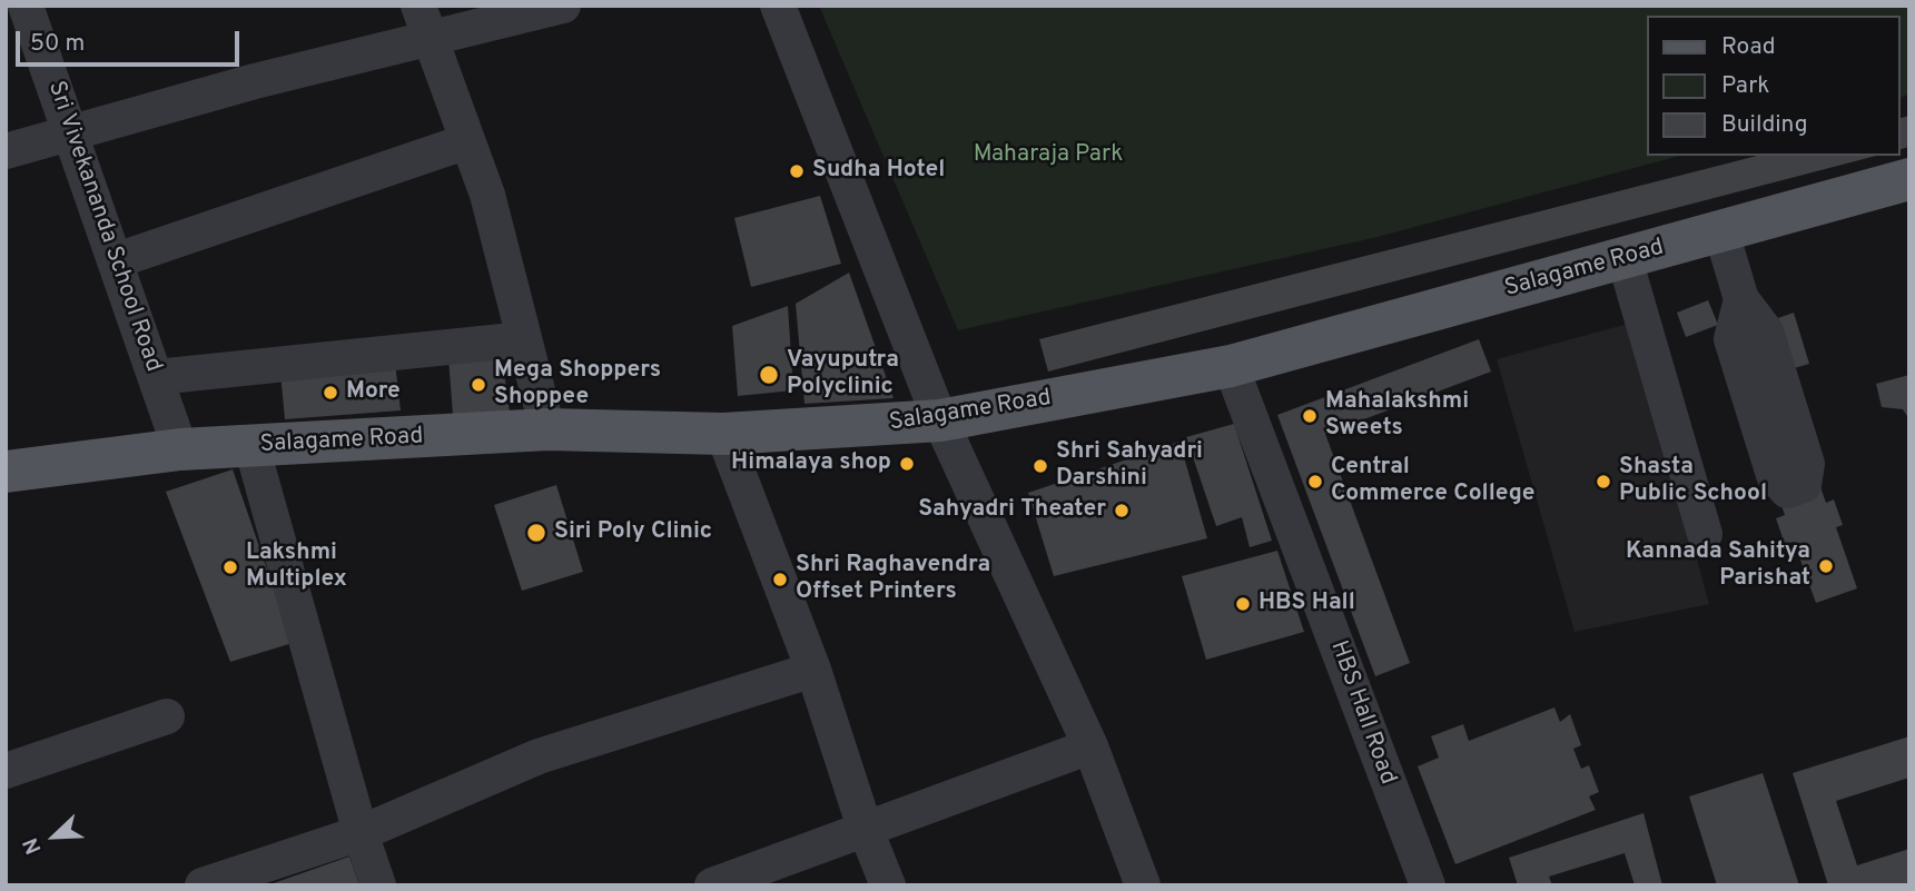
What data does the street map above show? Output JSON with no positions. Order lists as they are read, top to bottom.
{
  "streets": {
    "main road": ["Salagame Road"],
    "street": ["Sri Vivekananda School Road", "HBS Hall Road"]
  },
  "crossings": [
    ["Sri Vivekananda School Road", "Salagame Road"],
    ["Salagame Road", "HBS Hall Road"]
  ],
  "parks": ["Maharaja Park"],
  "places": [
    "Sudha Hotel",
    "Vayuputra Polyclinic",
    "Mega Shoppers Shoppee",
    "More",
    "Mahalakshmi Sweets",
    "Himalaya shop",
    "Shri Sahyadri Darshini",
    "Central Commerce College",
    "Shasta Public School",
    "Sahyadri Theater",
    "Siri Poly Clinic",
    "Kannada Sahitya Parishat",
    "Lakshmi Multiplex",
    "Shri Raghavendra Offset Printers",
    "HBS Hall"
  ],
  "legend": ["Road", "Park", "Building"],
  "scale_bar": "50 m",
  "north": "bottom left"
}
